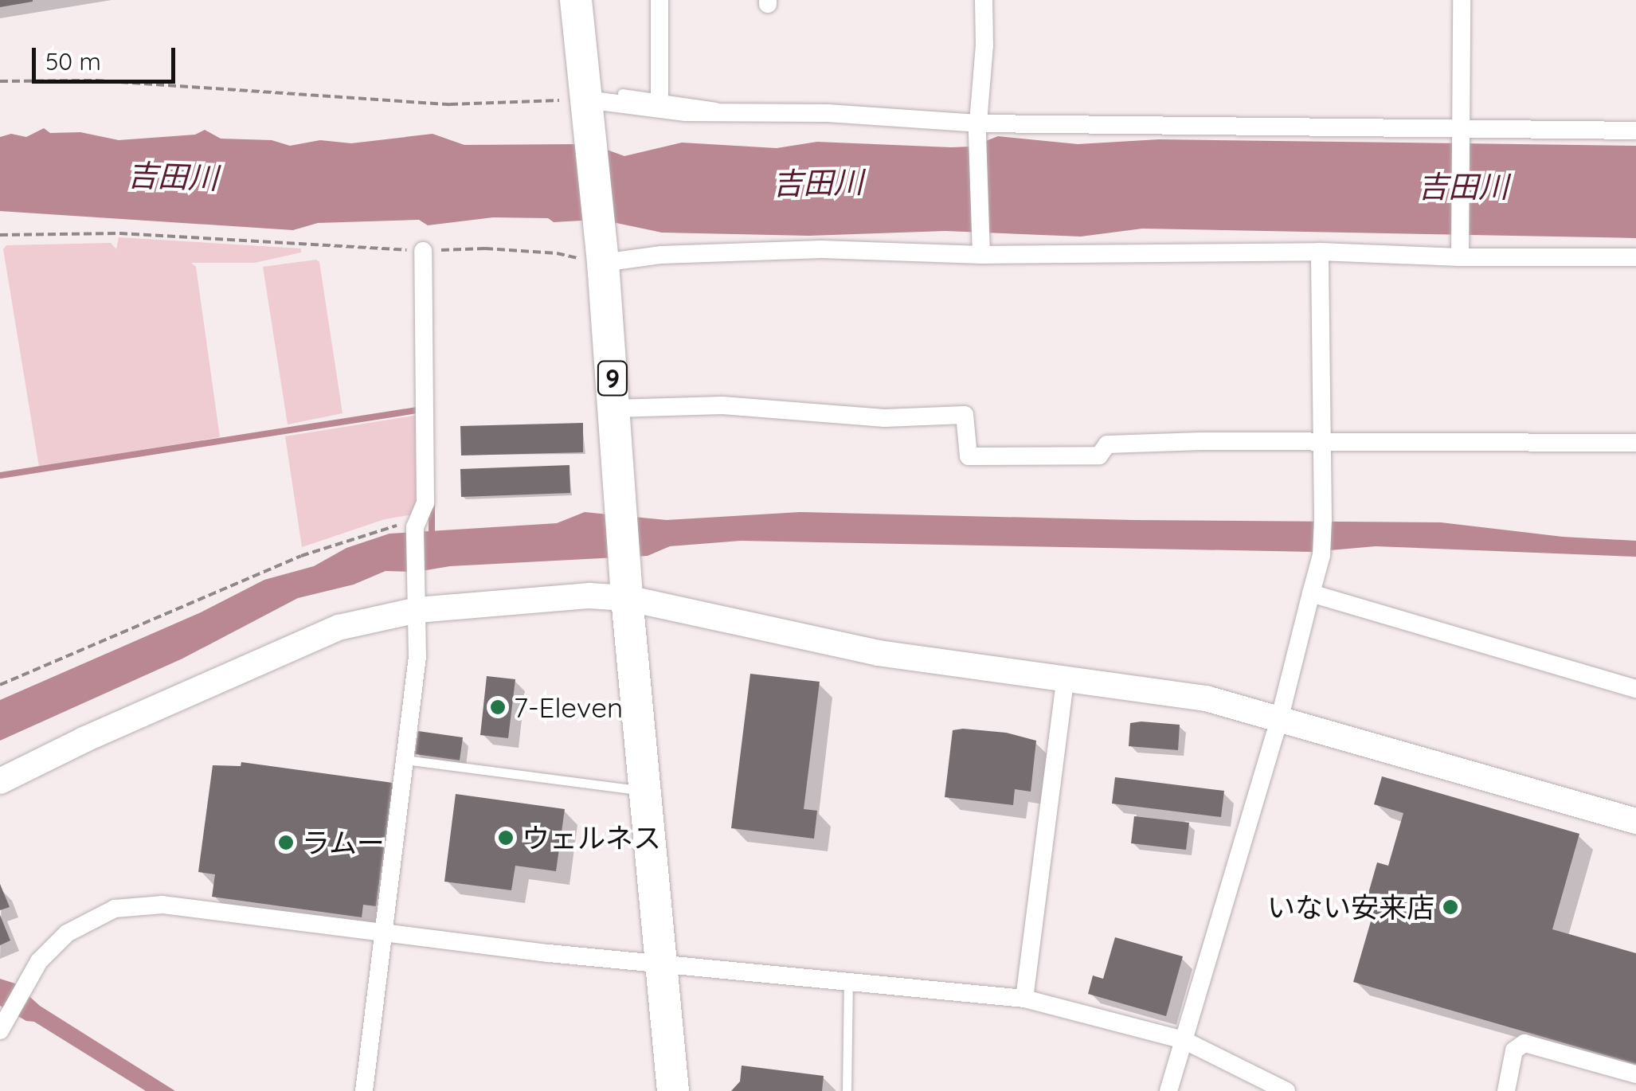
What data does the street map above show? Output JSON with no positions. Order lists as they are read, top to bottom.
{
  "streets": {
    "highway": ["9"]
  },
  "water": ["吉田川"],
  "places": [
    "7-Eleven",
    "ウェルネス",
    "ラムー",
    "いない安来店"
  ],
  "scale_bar": "50 m"
}
